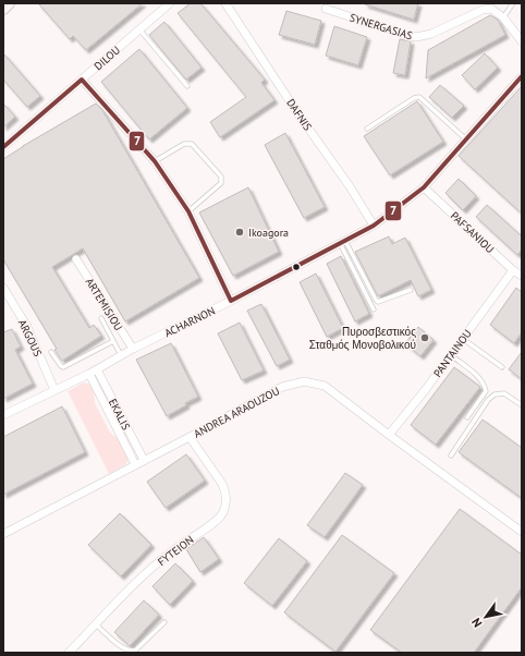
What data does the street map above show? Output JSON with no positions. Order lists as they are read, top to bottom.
{
  "streets": {
    "street": [
      "SYNERGASIAS",
      "DILOU",
      "DAFNIS",
      "PAFSANIOU",
      "ARTEMISIOU",
      "ACHARNON",
      "ARGOUS",
      "PANTAINOU",
      "ANDREA ARAOUZOU",
      "EKALIS",
      "FYTEION"
    ]
  },
  "crossings": [
    ["DAFNIS", "ACHARNON"],
    ["PAFSANIOU", "ACHARNON"],
    ["PAFSANIOU", "PANTAINOU"],
    ["ARTEMISIOU", "ACHARNON"],
    ["ACHARNON", "ARGOUS"],
    ["ACHARNON", "EKALIS"],
    ["PANTAINOU", "ANDREA ARAOUZOU"],
    ["ANDREA ARAOUZOU", "EKALIS"],
    ["ANDREA ARAOUZOU", "FYTEION"]
  ],
  "places": ["Ikoagora", "Πυροσβεστικός Σταθμός Μονοβολικού"],
  "lines": ["transit line 7"],
  "north": "bottom left"
}
